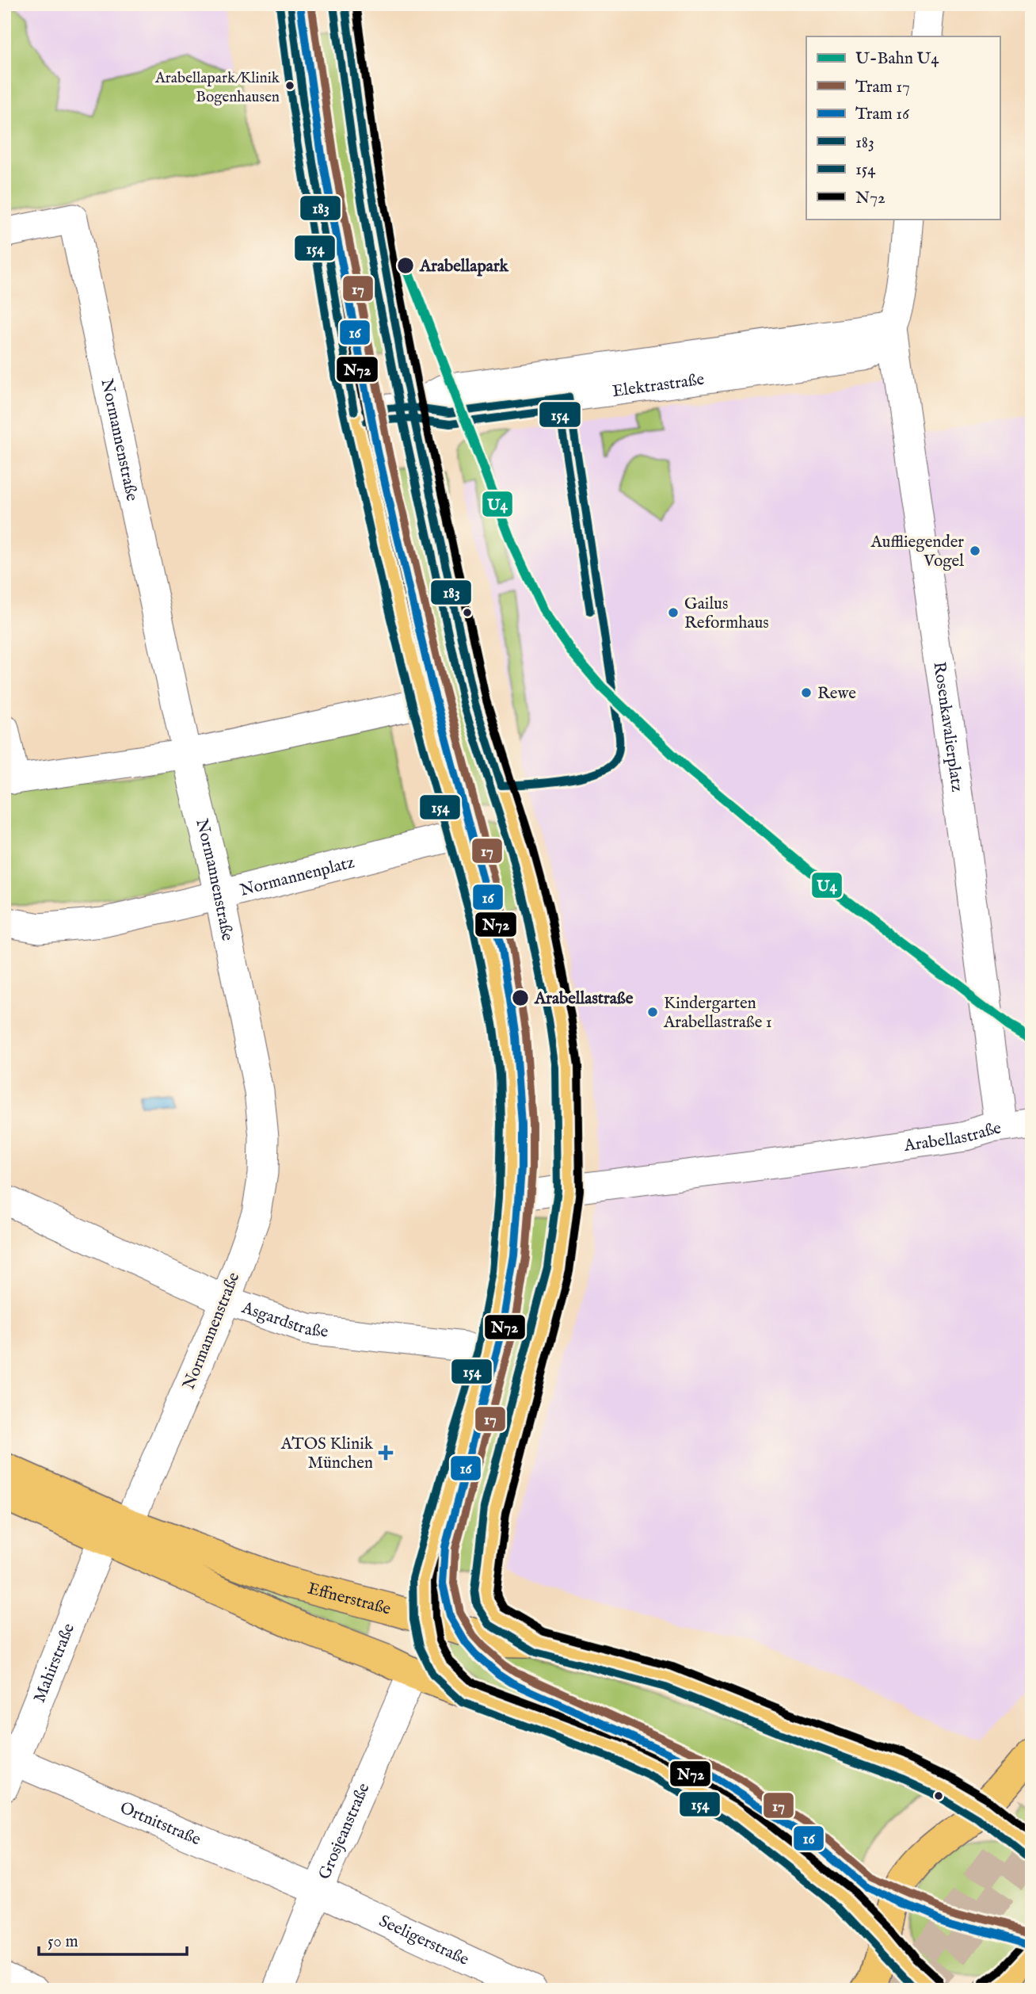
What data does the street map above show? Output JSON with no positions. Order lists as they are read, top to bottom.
{
  "streets": {
    "main road": ["Effnerstraße"],
    "street": [
      "Elektrastraße",
      "Normannenstraße",
      "Rosenkavalierplatz",
      "Normannenplatz",
      "Arabellastraße",
      "Asgardstraße",
      "Mahirstraße",
      "Ortnitstraße",
      "Grosjeanstraße",
      "Seeligerstraße"
    ]
  },
  "crossings": [
    ["Elektrastraße", "Rosenkavalierplatz"],
    ["Normannenstraße", "Normannenplatz"],
    ["Normannenstraße", "Asgardstraße"],
    ["Normannenstraße", "Effnerstraße"],
    ["Rosenkavalierplatz", "Arabellastraße"],
    ["Mahirstraße", "Ortnitstraße"],
    ["Ortnitstraße", "Grosjeanstraße"],
    ["Ortnitstraße", "Seeligerstraße"],
    ["Grosjeanstraße", "Seeligerstraße"]
  ],
  "places": {
    "other": [
      "Arabellapark/Klinik Bogenhausen",
      "Arabellapark",
      "Auffliegender Vogel",
      "Gailus Reformhaus",
      "Rewe",
      "Arabellastraße",
      "Kindergarten Arabellastraße 1"
    ],
    "health": ["ATOS Klinik München"]
  },
  "lines": [
    "tram line 17",
    "transit line 183",
    "transit line N72",
    "tram line 16",
    "transit line 154",
    "metro line U4"
  ],
  "legend": [
    "U-Bahn U4",
    "Tram 17",
    "Tram 16",
    "183",
    "154",
    "N72"
  ],
  "scale_bar": "50 m"
}
